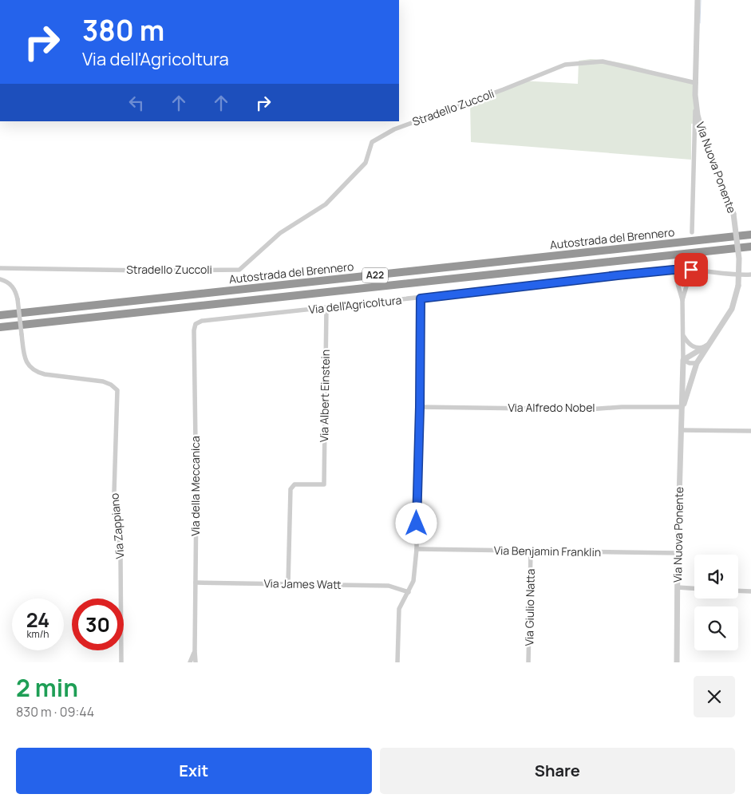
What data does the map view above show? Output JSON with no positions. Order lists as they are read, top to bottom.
{
  "streets": {
    "highway": ["Autostrada del Brennero", "A22"],
    "street": [
      "Stradello Zuccoli",
      "Via Nuova Ponente",
      "Via dell'Agricoltura",
      "Via Albert Einstein",
      "Via Alfredo Nobel",
      "Via della Meccanica",
      "Via Zappiano",
      "Via Benjamin Franklin",
      "Via James Watt",
      "Via Giulio Natta"
    ]
  },
  "crossings": [
    ["Stradello Zuccoli", "Via Nuova Ponente"],
    ["Via Nuova Ponente", "Via Alfredo Nobel"],
    ["Via Nuova Ponente", "Via Benjamin Franklin"],
    ["Via dell'Agricoltura", "Via Albert Einstein"],
    ["Via dell'Agricoltura", "Via della Meccanica"],
    ["Via Albert Einstein", "Via James Watt"],
    ["Via della Meccanica", "Via James Watt"],
    ["Via Benjamin Franklin", "Via Giulio Natta"]
  ],
  "page": {
    "turn": ["380 m", "Via dell'Agricoltura"],
    "speed": "24 km/h",
    "limit": "30",
    "heading": ["2 min", "830 m · 09:44"],
    "buttons": ["Exit", "Share"]
  }
}
